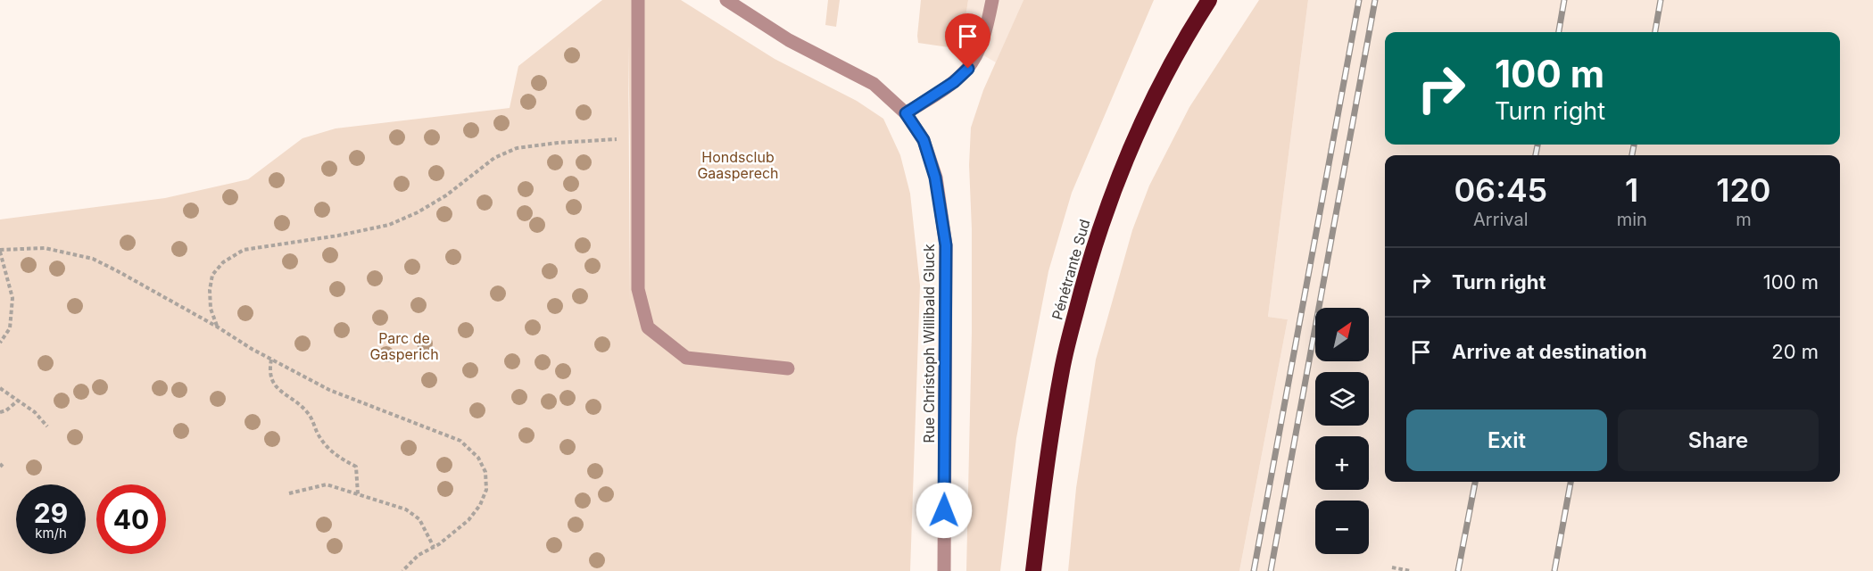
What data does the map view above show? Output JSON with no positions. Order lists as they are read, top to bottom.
{
  "streets": {
    "highway": ["Pénétrante Sud"],
    "street": ["Rue Christoph Willibald Gluck"]
  },
  "parks": ["Hondsclub Gaasperech", "Parc de Gasperich"],
  "north": "top right",
  "page": {
    "turn": ["100 m", "Turn right"],
    "eta": [
      "06:45",
      "Arrival",
      "1",
      "min",
      "120",
      "m"
    ],
    "list": [
      {
        "name": "Turn right",
        "value": "100 m"
      },
      {
        "name": "Arrive at destination",
        "value": "20 m"
      }
    ],
    "map_buttons": ["+", "−"],
    "buttons": ["Exit", "Share"],
    "speed": "29 km/h",
    "limit": "40"
  }
}
